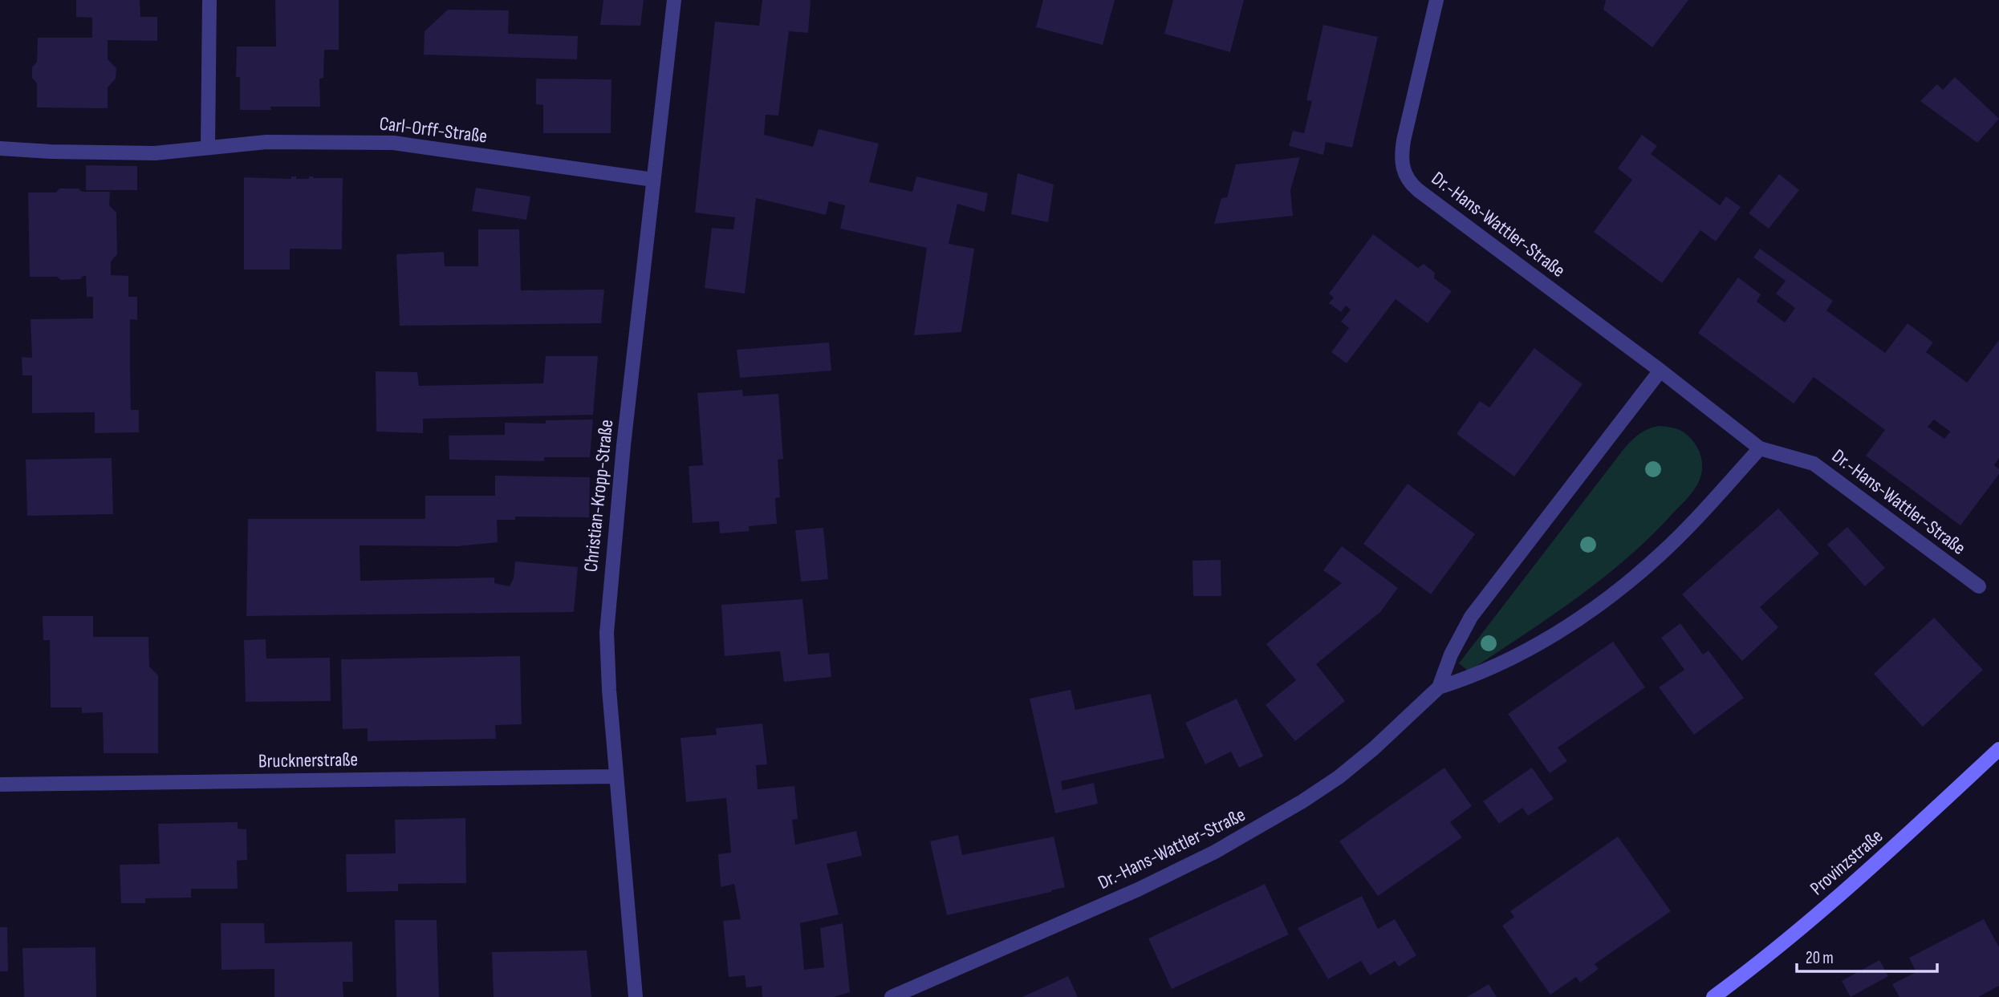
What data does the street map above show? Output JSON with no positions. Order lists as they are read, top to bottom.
{
  "streets": {
    "street": [
      "Carl-Orff-Straße",
      "Dr.-Hans-Wattler-Straße",
      "Christian-Kropp-Straße",
      "Brucknerstraße",
      "Provinzstraße"
    ]
  },
  "crossings": [
    ["Carl-Orff-Straße", "Christian-Kropp-Straße"],
    ["Christian-Kropp-Straße", "Brucknerstraße"]
  ],
  "scale_bar": "20 m"
}
